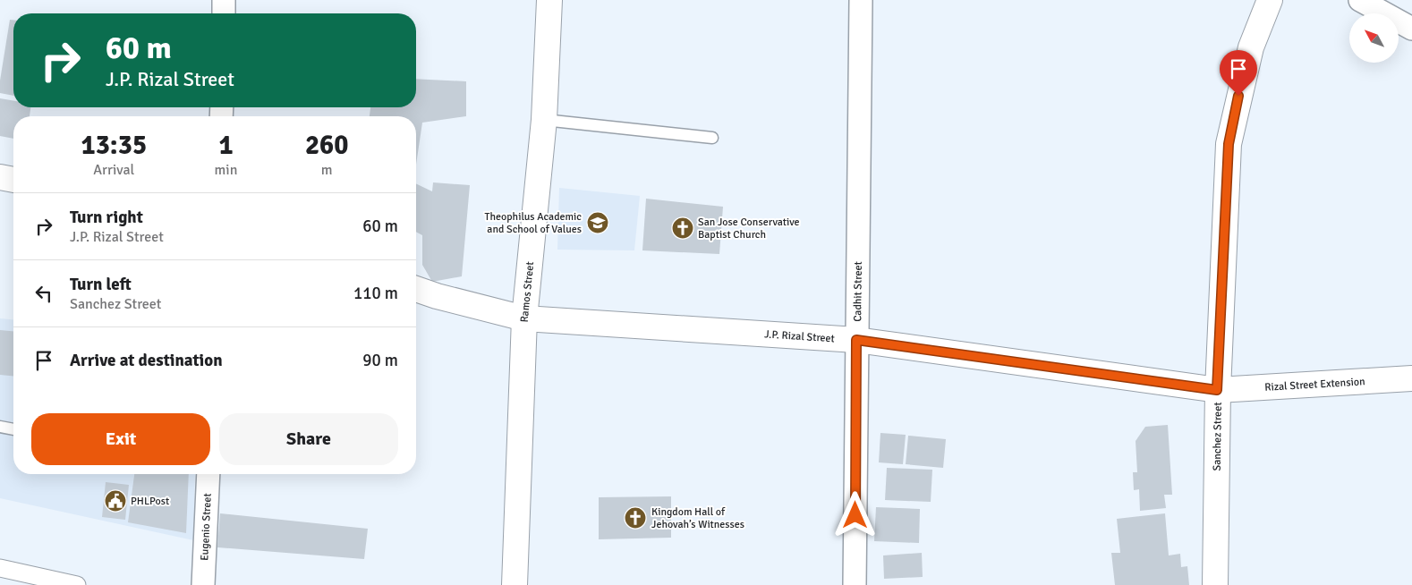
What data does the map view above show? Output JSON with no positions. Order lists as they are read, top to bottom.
{
  "streets": {
    "street": [
      "Ramos Street",
      "Cadhit Street",
      "J.P. Rizal Street",
      "Rizal Street Extension",
      "Sanchez Street",
      "Eugenio Street"
    ]
  },
  "crossings": [
    ["Ramos Street", "J.P. Rizal Street"],
    ["Cadhit Street", "J.P. Rizal Street"],
    ["J.P. Rizal Street", "Rizal Street Extension"],
    ["J.P. Rizal Street", "Sanchez Street"],
    ["Rizal Street Extension", "Sanchez Street"]
  ],
  "places": {
    "school or university": ["Theophilus Academic and School of Values"],
    "church": ["San Jose Conservative Baptist Church", "Kingdom Hall of Jehovah’s Witnesses"],
    "public building": ["PHLPost"]
  },
  "north": "top left",
  "page": {
    "turn": ["60 m", "J.P. Rizal Street"],
    "eta": [
      "13:35",
      "Arrival",
      "1",
      "min",
      "260",
      "m"
    ],
    "list": [
      {
        "name": "Turn right",
        "note": "J.P. Rizal Street",
        "value": "60 m"
      },
      {
        "name": "Turn left",
        "note": "Sanchez Street",
        "value": "110 m"
      },
      {
        "name": "Arrive at destination",
        "value": "90 m"
      }
    ],
    "buttons": ["Exit", "Share"]
  }
}
